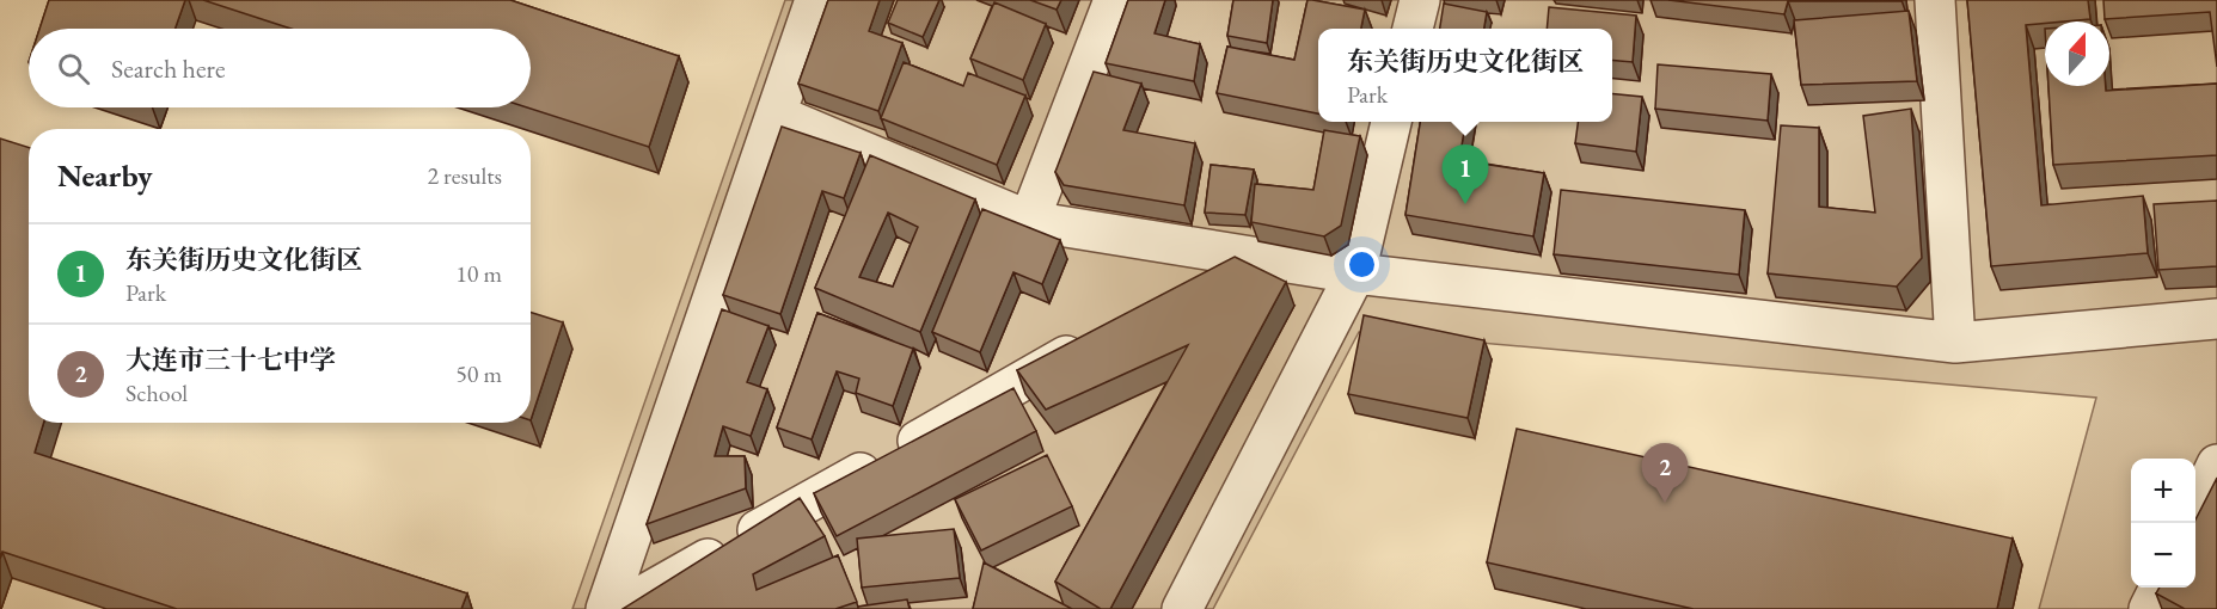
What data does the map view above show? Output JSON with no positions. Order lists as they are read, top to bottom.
{
  "north": "top",
  "page": {
    "popup": ["东关街历史文化街区", "Park"],
    "search": "Search here",
    "heading": ["Nearby", "2 results"],
    "pins": ["1", "2"],
    "list": [
      {
        "mark": "1",
        "name": "东关街历史文化街区",
        "note": "Park",
        "value": "10 m"
      },
      {
        "mark": "2",
        "name": "大连市三十七中学",
        "note": "School",
        "value": "50 m"
      }
    ],
    "map_buttons": ["+", "−"]
  }
}
